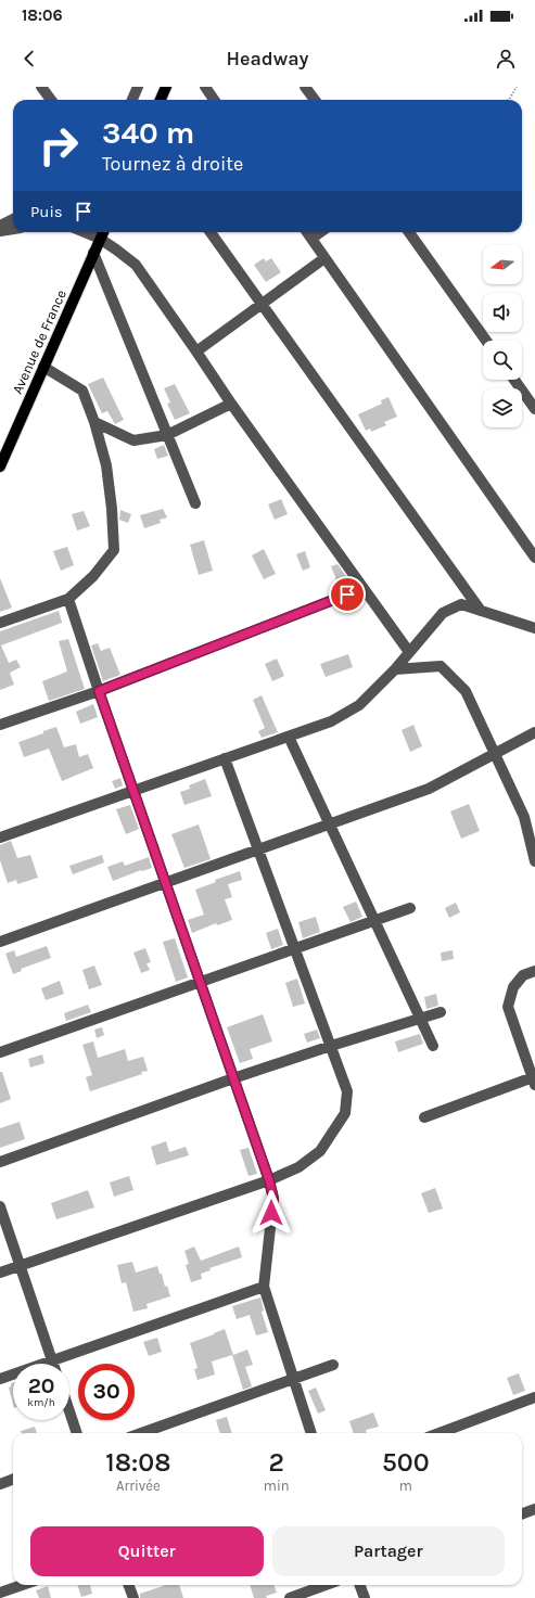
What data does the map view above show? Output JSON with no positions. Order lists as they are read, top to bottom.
{
  "streets": {
    "main road": ["Avenue de France"]
  },
  "north": "left",
  "page": {
    "status": "18:06",
    "header": "Headway",
    "turn": ["340 m", "Tournez à droite"],
    "then": "Puis",
    "speed": "20 km/h",
    "limit": "30",
    "eta": [
      "18:08",
      "Arrivée",
      "2",
      "min",
      "500",
      "m"
    ],
    "buttons": ["Quitter", "Partager"]
  }
}
